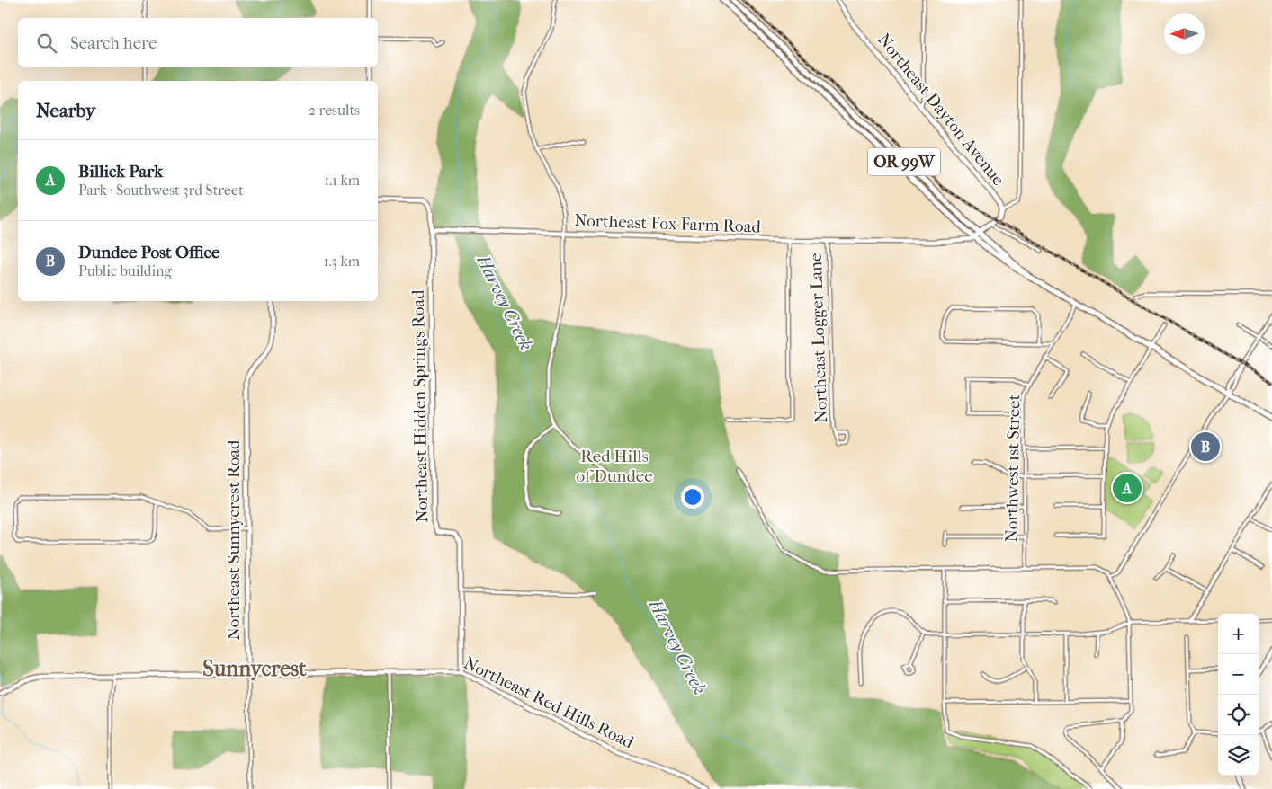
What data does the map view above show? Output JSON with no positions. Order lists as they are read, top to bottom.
{
  "streets": {
    "main road": ["OR 99W"],
    "street": [
      "Northeast Dayton Avenue",
      "Northeast Fox Farm Road",
      "Northeast Logger Lane",
      "Northeast Hidden Springs Road",
      "Northwest 1st Street",
      "Northeast Sunnycrest Road",
      "Northeast Red Hills Road"
    ]
  },
  "crossings": [
    ["Northeast Dayton Avenue", "OR 99W"],
    ["Northeast Dayton Avenue", "Northeast Fox Farm Road"],
    ["OR 99W", "Northeast Fox Farm Road"],
    ["OR 99W", "Northwest 1st Street"],
    ["Northeast Fox Farm Road", "Northeast Logger Lane"],
    ["Northeast Fox Farm Road", "Northeast Hidden Springs Road"],
    ["Northeast Hidden Springs Road", "Northeast Red Hills Road"],
    ["Northeast Sunnycrest Road", "Northeast Red Hills Road"]
  ],
  "districts": ["Sunnycrest"],
  "water": ["Harvey Creek"],
  "parks": ["Red Hills of Dundee"],
  "north": "left",
  "page": {
    "search": "Search here",
    "heading": ["Nearby", "2 results"],
    "list": [
      {
        "mark": "A",
        "name": "Billick Park",
        "note": "Park · Southwest 3rd Street",
        "value": "1.1 km"
      },
      {
        "mark": "B",
        "name": "Dundee Post Office",
        "note": "Public building",
        "value": "1.3 km"
      }
    ],
    "pins": ["B", "A"],
    "map_buttons": ["+", "−"]
  }
}
